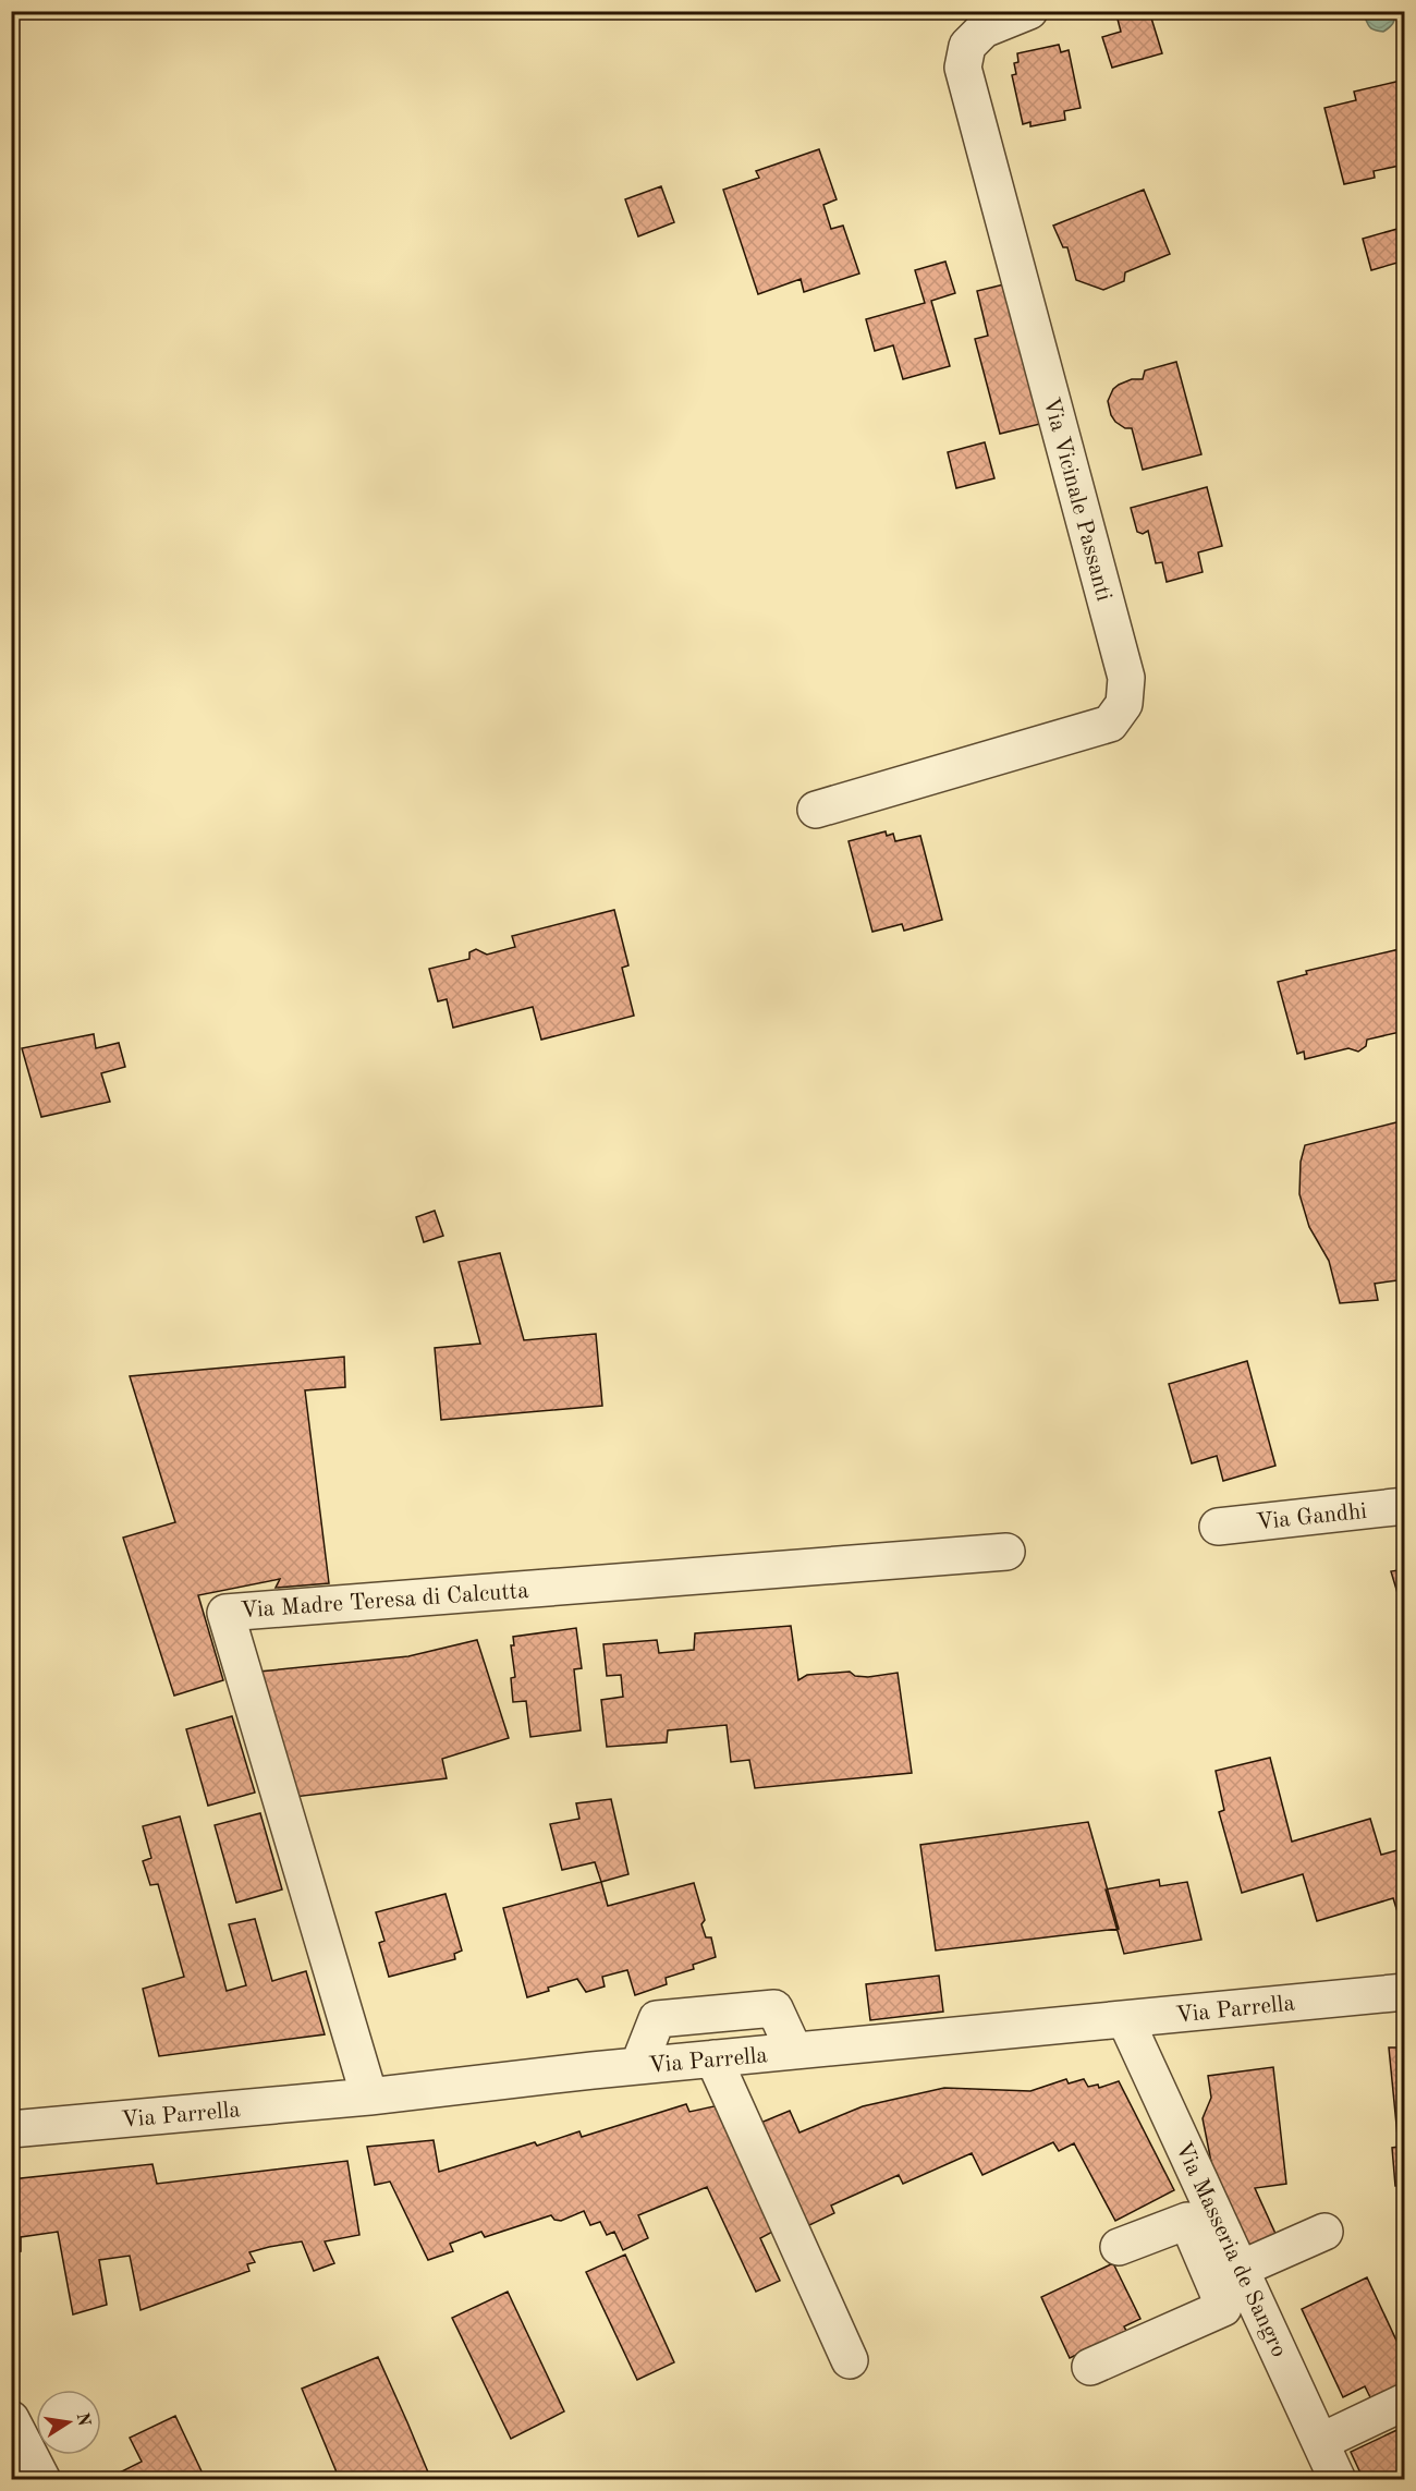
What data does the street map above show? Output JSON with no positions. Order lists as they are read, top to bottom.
{
  "streets": {
    "street": [
      "Via Vicinale Passanti",
      "Via Gandhi",
      "Via Madre Teresa di Calcutta",
      "Via Parrella",
      "Via Masseria de Sangro"
    ]
  },
  "crossings": [
    ["Via Madre Teresa di Calcutta", "Via Parrella"],
    ["Via Parrella", "Via Masseria de Sangro"]
  ],
  "north": "right"
}
